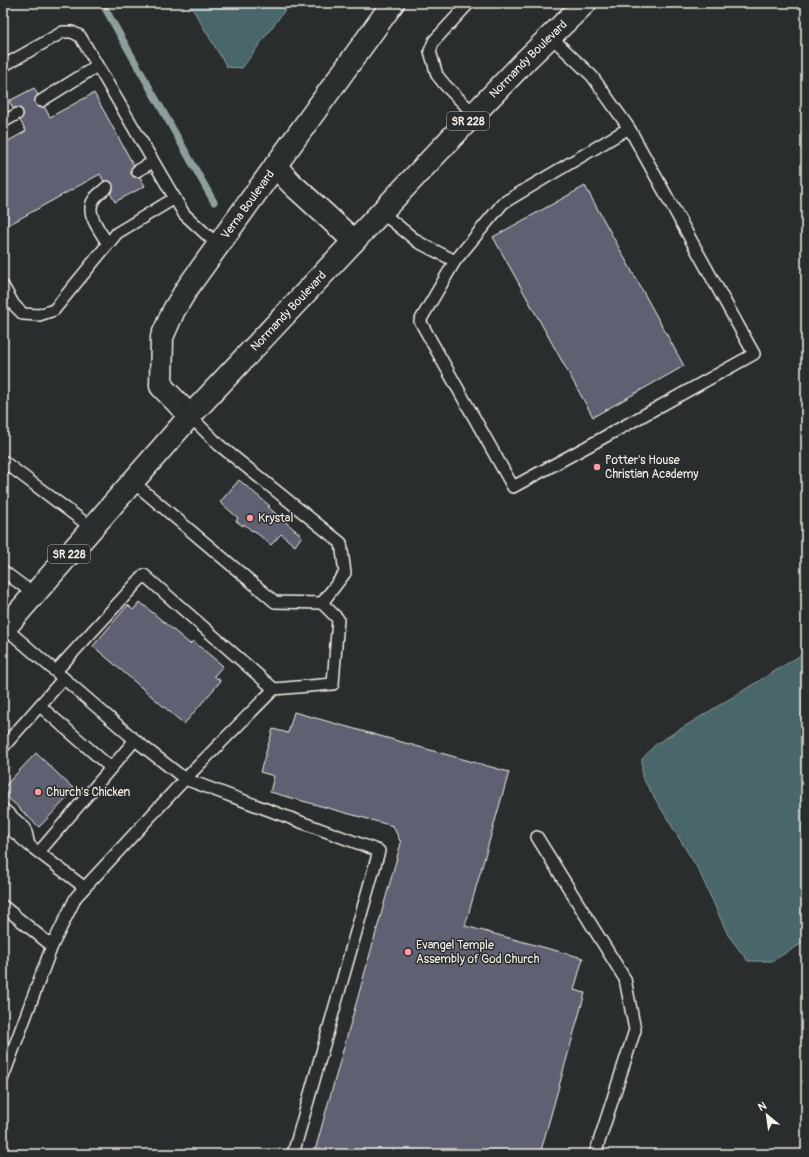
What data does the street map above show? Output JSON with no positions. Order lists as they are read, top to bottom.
{
  "streets": {
    "main road": ["Normandy Boulevard", "SR 228", "Verna Boulevard"]
  },
  "crossings": [
    ["Normandy Boulevard", "Verna Boulevard"]
  ],
  "places": [
    "Potter's House Christian Academy",
    "Krystal",
    "Church's Chicken",
    "Evangel Temple Assembly of God Church"
  ],
  "north": "top left"
}
